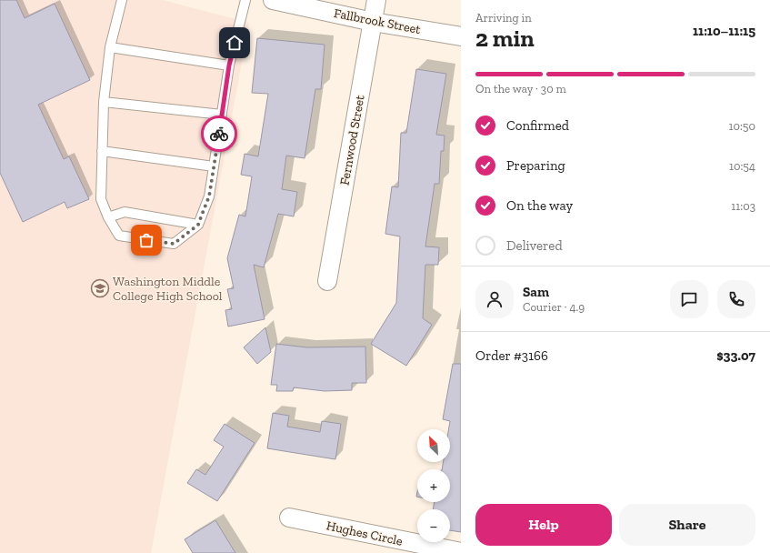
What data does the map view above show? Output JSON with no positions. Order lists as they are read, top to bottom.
{
  "streets": {
    "street": ["Fallbrook Street", "Fernwood Street", "Hughes Circle"]
  },
  "crossings": [
    ["Fallbrook Street", "Fernwood Street"]
  ],
  "places": {
    "school or university": ["Washington Middle College High School"]
  },
  "north": "top left",
  "page": {
    "heading": ["2 min", "Arriving in", "11:10–11:15"],
    "panel": [
      "Sam",
      "Courier · 4.9",
      "Order #3166",
      "$33.07"
    ],
    "bar": "On the way · 30 m",
    "list": [
      ["Confirmed", "10:50"],
      ["Preparing", "10:54"],
      ["On the way", "11:03"],
      "Delivered"
    ],
    "map_buttons": ["+", "−"],
    "buttons": ["Help", "Share"]
  }
}
